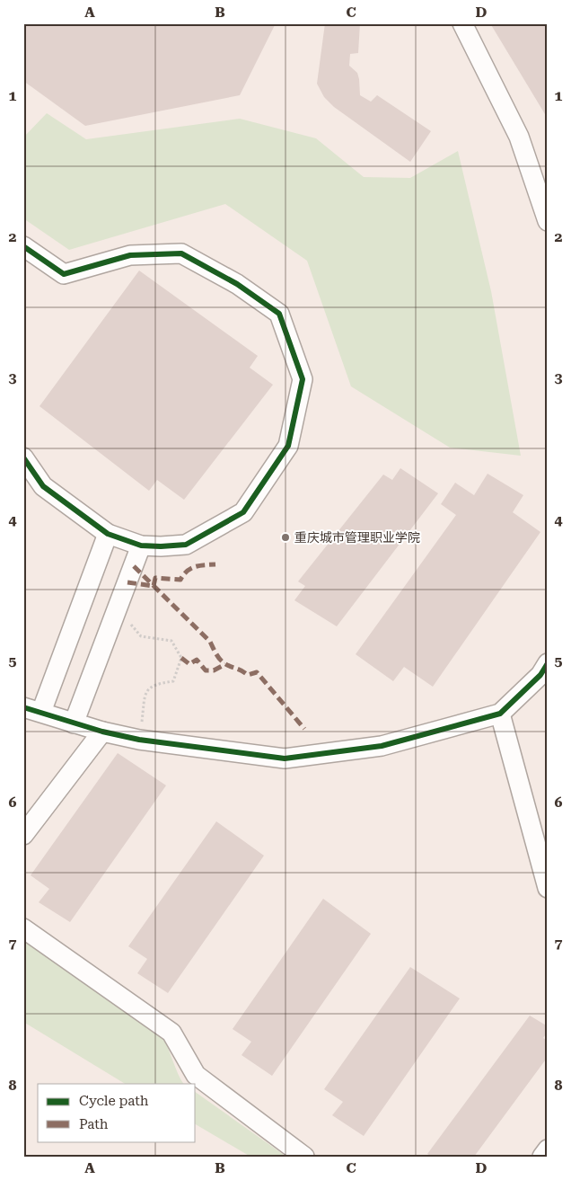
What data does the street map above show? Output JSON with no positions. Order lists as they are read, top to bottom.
{
  "places": ["重庆城市管理职业学院"],
  "legend": ["Cycle path", "Path"],
  "grid": {
    "columns": [
      "A",
      "B",
      "C",
      "D"
    ],
    "rows": [
      "1",
      "2",
      "3",
      "4",
      "5",
      "6",
      "7",
      "8"
    ]
  }
}
